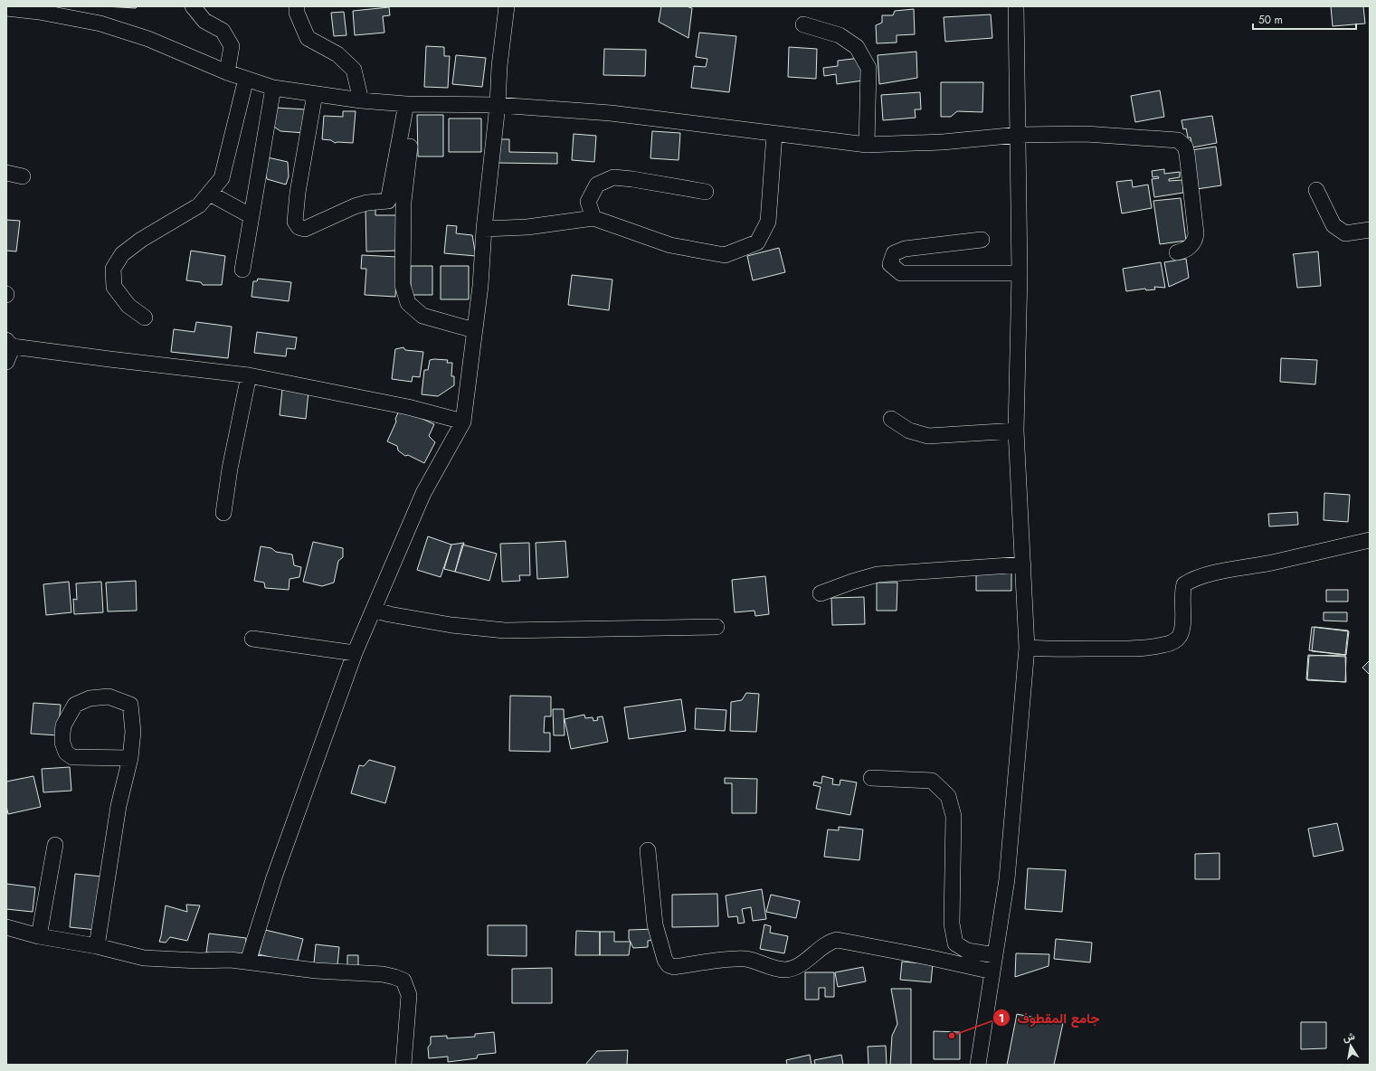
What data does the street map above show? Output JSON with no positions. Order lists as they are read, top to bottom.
{
  "places": ["جامع المقطوف"],
  "scale_bar": "50 m",
  "north": "top"
}
